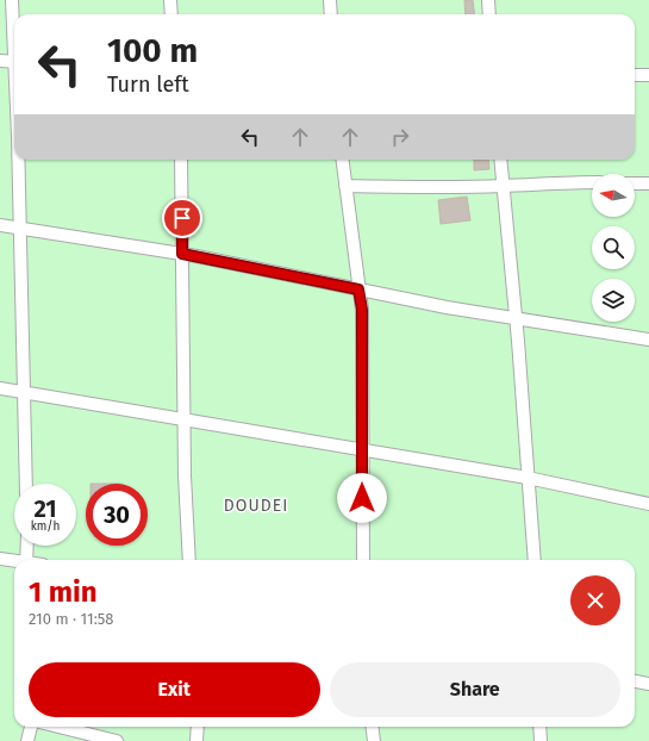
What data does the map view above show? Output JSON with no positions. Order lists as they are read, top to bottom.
{
  "districts": ["DOUDEI"],
  "north": "left",
  "page": {
    "turn": ["100 m", "Turn left"],
    "speed": "21 km/h",
    "limit": "30",
    "heading": ["1 min", "210 m · 11:58"],
    "buttons": ["Exit", "Share"]
  }
}
